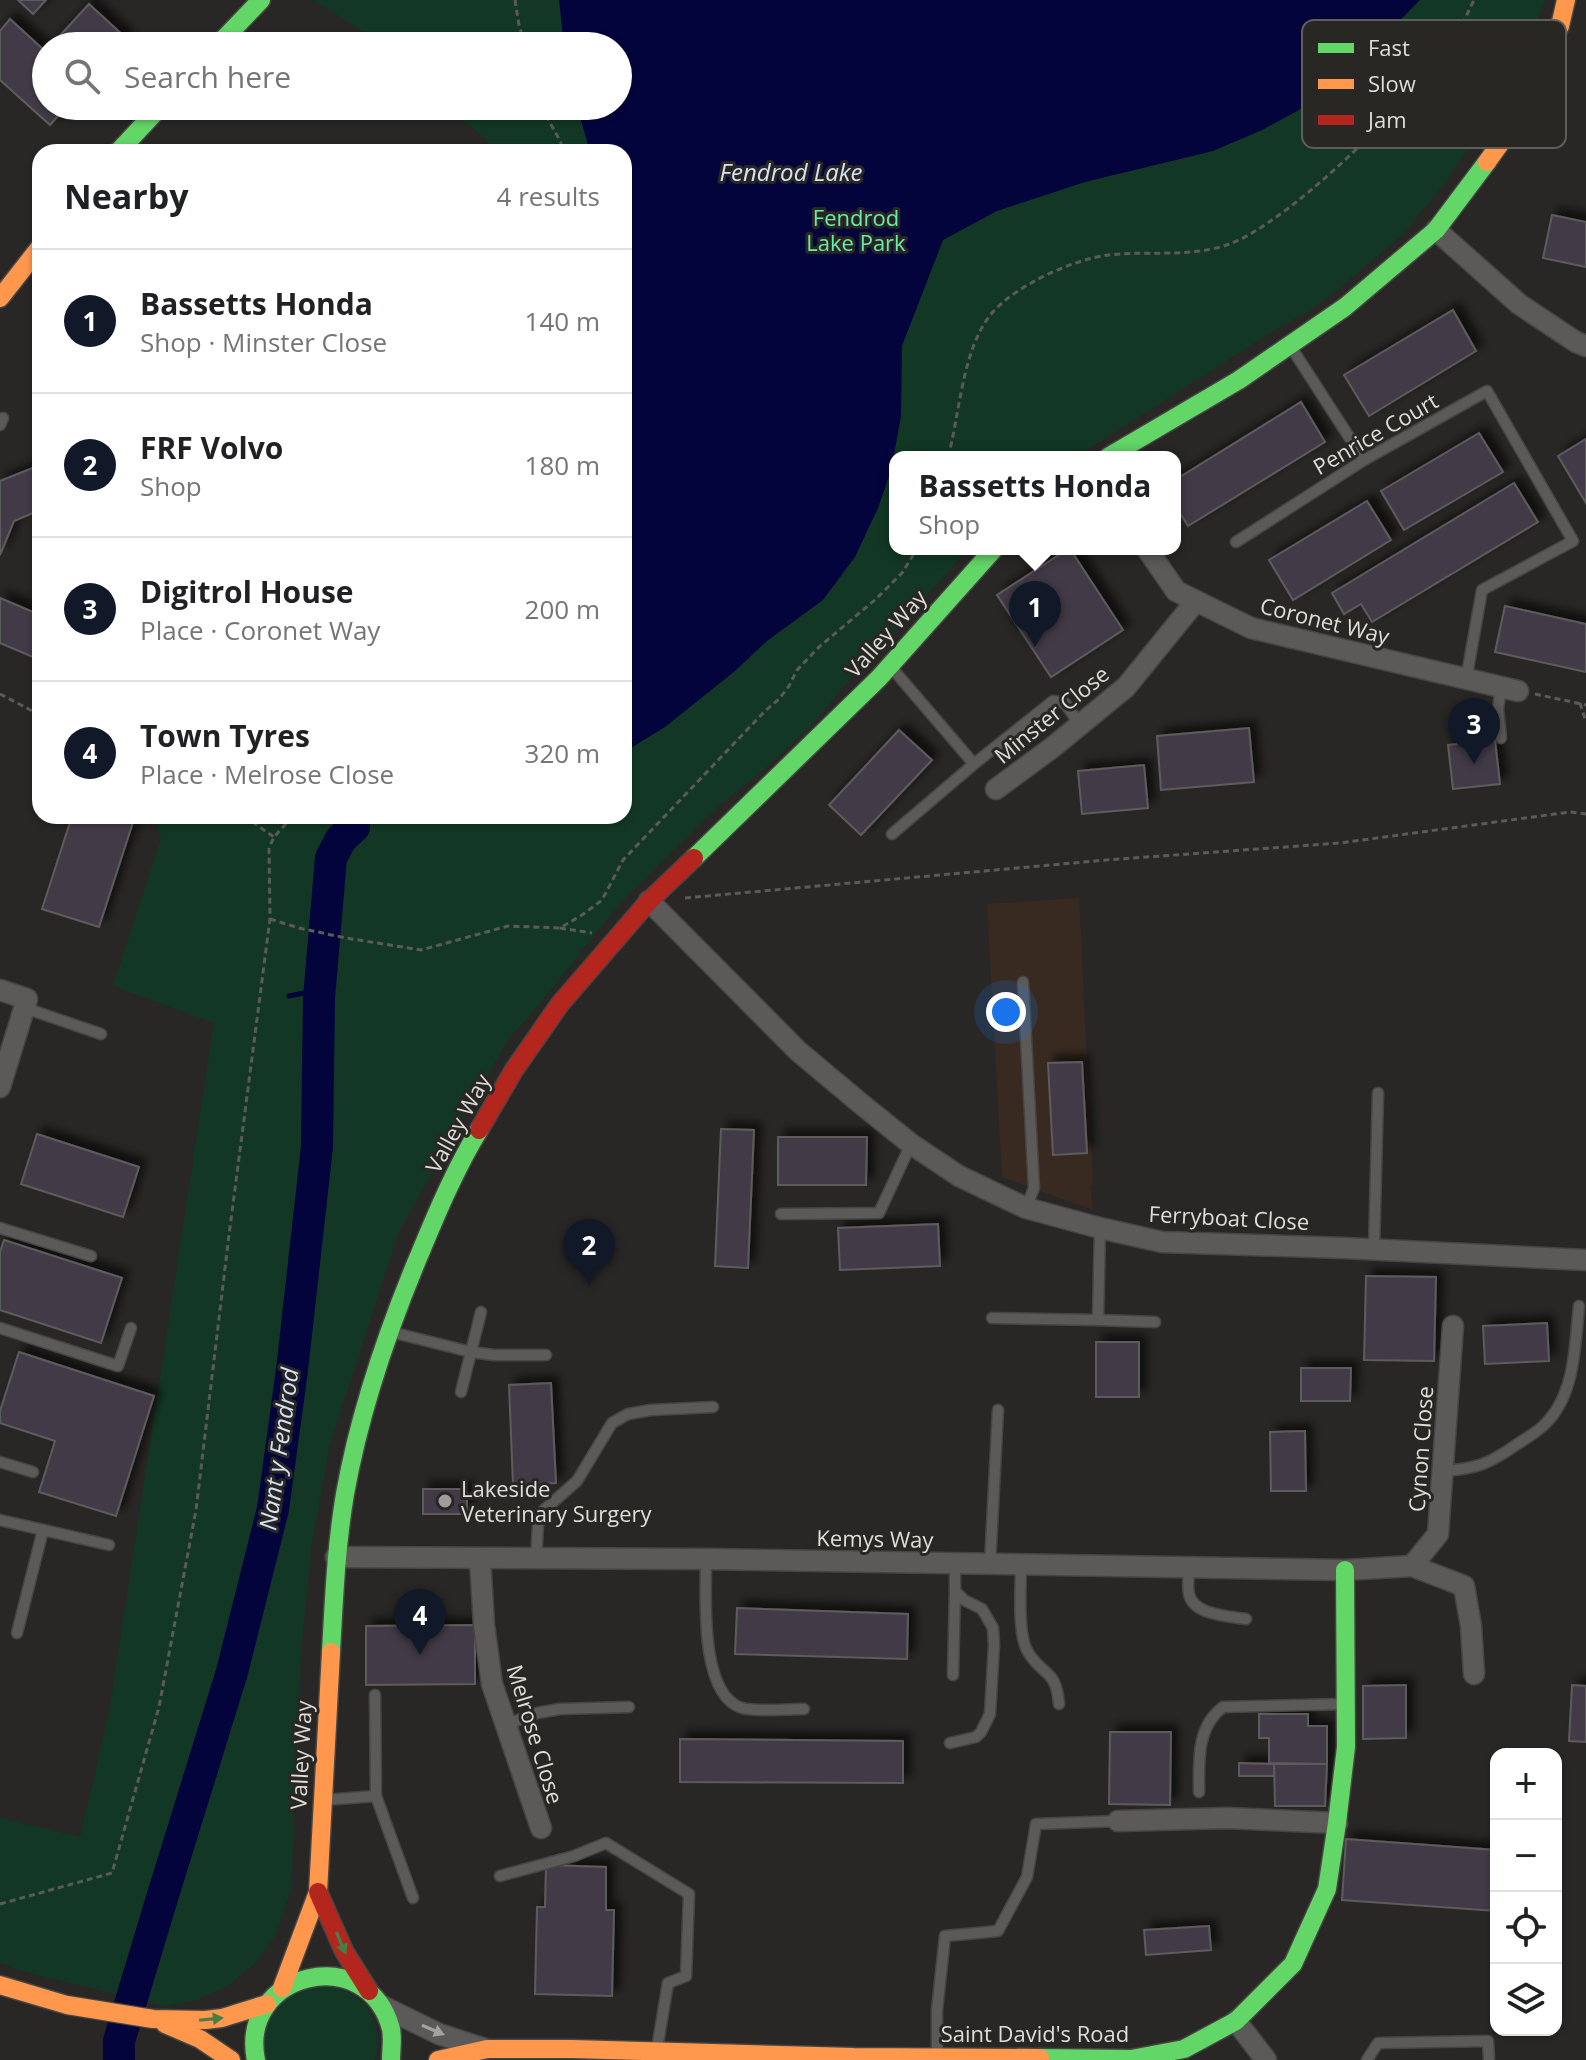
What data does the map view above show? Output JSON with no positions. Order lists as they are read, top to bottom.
{
  "streets": {
    "street": [
      "Coronet Way",
      "Valley Way",
      "Minster Close",
      "Ferryboat Close",
      "Cynon Close",
      "Kemys Way",
      "Melrose Close",
      "Saint David's Road"
    ],
    "lane": ["Penrice Court"]
  },
  "crossings": [
    ["Penrice Court", "Coronet Way"],
    ["Coronet Way", "Minster Close"],
    ["Valley Way", "Ferryboat Close"],
    ["Valley Way", "Kemys Way"],
    ["Valley Way", "Saint David's Road"],
    ["Cynon Close", "Kemys Way"],
    ["Kemys Way", "Melrose Close"],
    ["Kemys Way", "Saint David's Road"]
  ],
  "water": ["Fendrod Lake", "Nant y Fendrod"],
  "parks": ["Fendrod Lake Park"],
  "places": ["Lakeside Veterinary Surgery"],
  "legend": ["Fast", "Slow", "Jam"],
  "page": {
    "search": "Search here",
    "heading": ["Nearby", "4 results"],
    "list": [
      {
        "mark": "1",
        "name": "Bassetts Honda",
        "note": "Shop · Minster Close",
        "value": "140 m"
      },
      {
        "mark": "2",
        "name": "FRF Volvo",
        "note": "Shop",
        "value": "180 m"
      },
      {
        "mark": "3",
        "name": "Digitrol House",
        "note": "Place · Coronet Way",
        "value": "200 m"
      },
      {
        "mark": "4",
        "name": "Town Tyres",
        "note": "Place · Melrose Close",
        "value": "320 m"
      }
    ],
    "popup": ["Bassetts Honda", "Shop"],
    "pins": [
      "1",
      "3",
      "2",
      "4"
    ],
    "map_buttons": ["+", "−"]
  }
}
